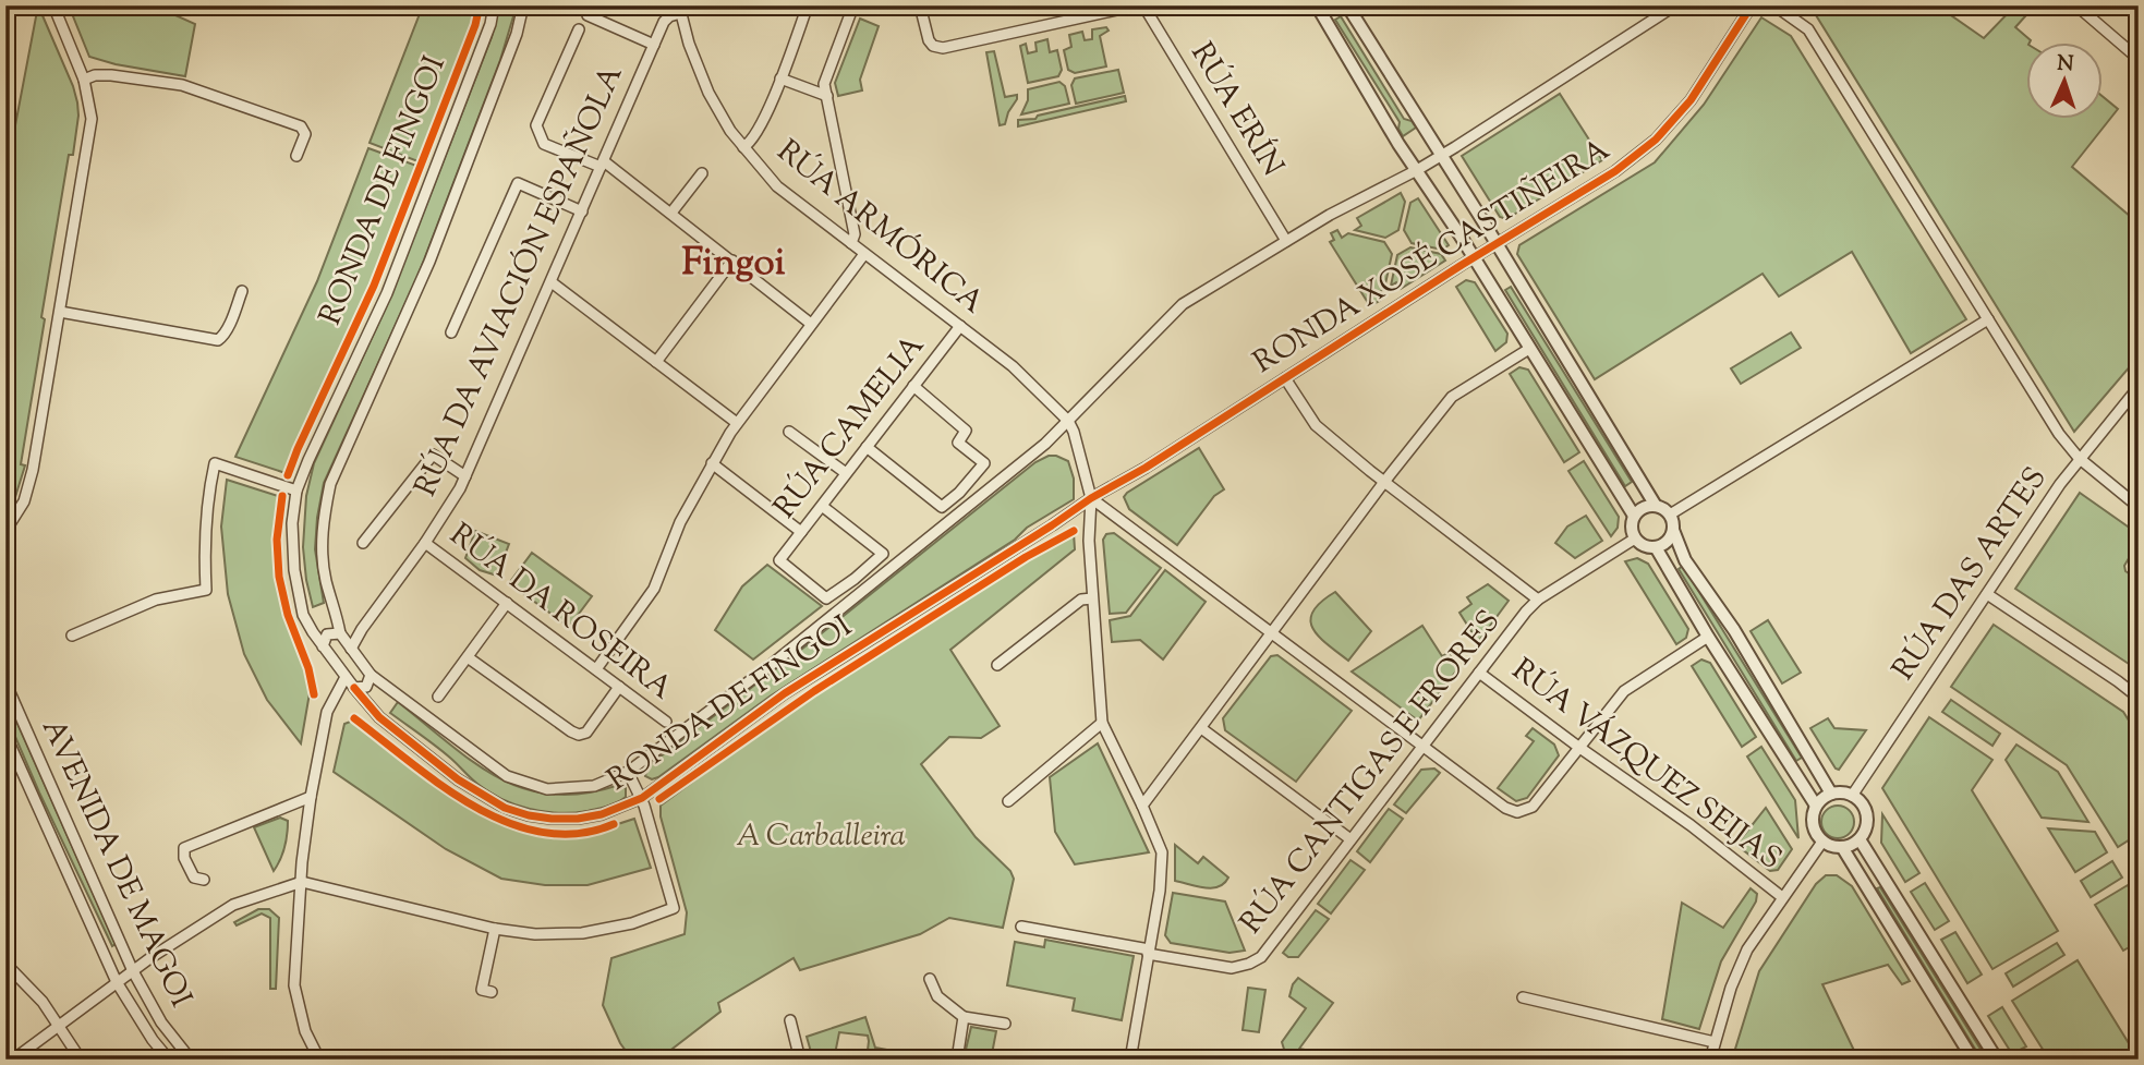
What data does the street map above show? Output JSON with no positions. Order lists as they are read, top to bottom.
{
  "streets": {
    "street": [
      "RÚA ERÍN",
      "RONDA DE FINGOI",
      "RÚA ARMÓRICA",
      "RONDA XOSÉ CASTIÑEIRA",
      "RÚA DA AVIACIÓN ESPAÑOLA",
      "RÚA CAMELIA",
      "RÚA DAS ARTES",
      "RÚA DA ROSEIRA",
      "RÚA VÁZQUEZ SEIJAS",
      "RÚA CANTIGAS E FRORES",
      "AVENIDA DE MAGOI"
    ]
  },
  "crossings": [
    ["RÚA ERÍN", "RONDA DE FINGOI"],
    ["RONDA DE FINGOI", "RÚA ARMÓRICA"],
    ["RONDA DE FINGOI", "RONDA XOSÉ CASTIÑEIRA"],
    ["RONDA DE FINGOI", "RÚA DA AVIACIÓN ESPAÑOLA"],
    ["RÚA ARMÓRICA", "RÚA DA AVIACIÓN ESPAÑOLA"],
    ["RÚA ARMÓRICA", "RÚA CAMELIA"],
    ["RÚA DA AVIACIÓN ESPAÑOLA", "RÚA DA ROSEIRA"],
    ["RÚA VÁZQUEZ SEIJAS", "RÚA CANTIGAS E FRORES"]
  ],
  "districts": ["Fingoi"],
  "parks": ["A Carballeira"],
  "north": "top"
}
